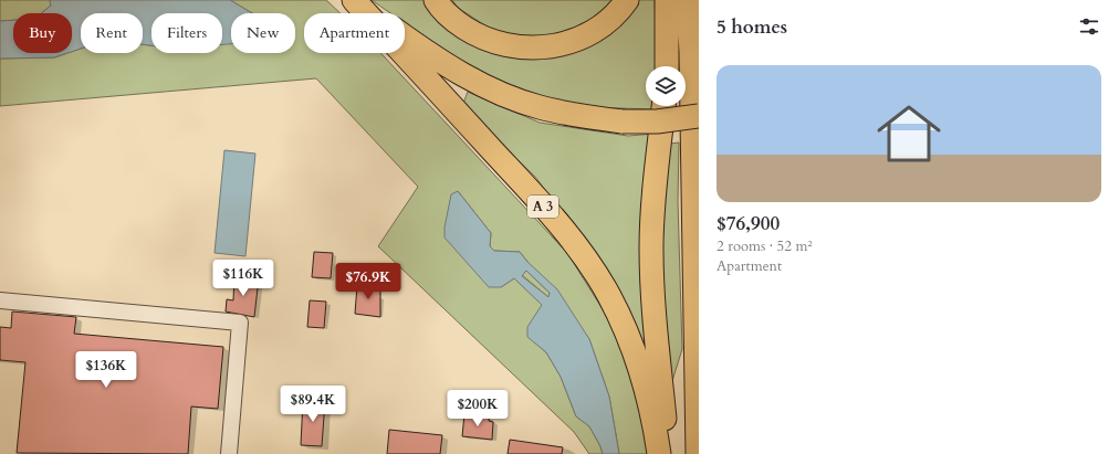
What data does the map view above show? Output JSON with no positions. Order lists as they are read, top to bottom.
{
  "streets": {
    "highway": ["A 3"]
  },
  "page": {
    "heading": "5 homes",
    "chip": [
      "Buy",
      "Rent",
      "Filters",
      "New",
      "Apartment"
    ],
    "list": [
      {
        "name": "$76,900",
        "note": "2 rooms · 52 m² · Apartment"
      }
    ],
    "price": [
      "$116K",
      "$76.9K",
      "$136K",
      "$89.4K",
      "$200K"
    ]
  }
}
